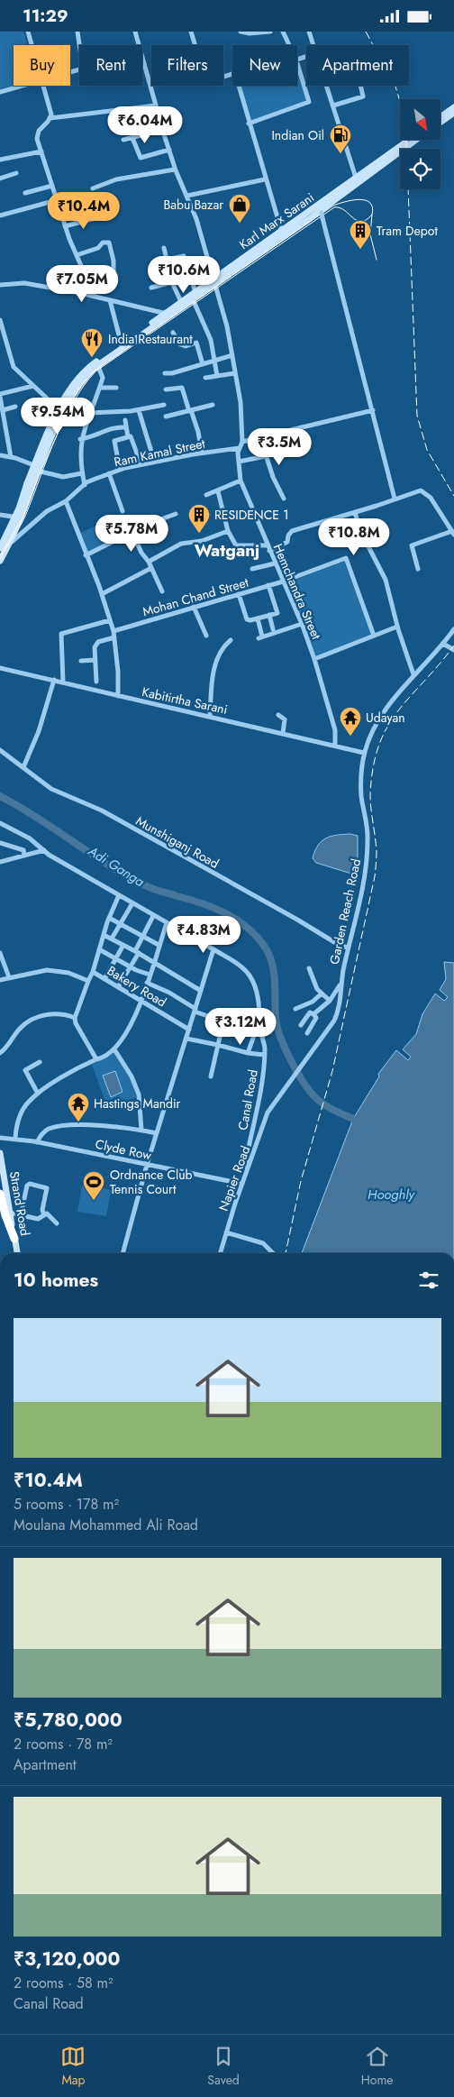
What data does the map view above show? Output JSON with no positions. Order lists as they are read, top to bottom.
{
  "streets": {
    "main road": ["Karl Marx Sarani", "Strand Road"],
    "street": [
      "Ram Kamal Street",
      "Hemchandra Street",
      "Mohan Chand Street",
      "Kabitirtha Sarani",
      "Munshiganj Road",
      "Garden Reach Road",
      "Bakery Road",
      "Canal Road",
      "Clyde Row",
      "Napier Road"
    ]
  },
  "crossings": [
    ["Ram Kamal Street", "Hemchandra Street"],
    ["Hemchandra Street", "Mohan Chand Street"],
    ["Hemchandra Street", "Kabitirtha Sarani"],
    ["Kabitirtha Sarani", "Garden Reach Road"],
    ["Munshiganj Road", "Garden Reach Road"],
    ["Garden Reach Road", "Napier Road"],
    ["Canal Road", "Napier Road"],
    ["Clyde Row", "Napier Road"]
  ],
  "districts": ["Watganj"],
  "water": ["Adi Ganga", "Hooghly"],
  "places": {
    "fuel station": ["Indian Oil"],
    "shop": ["Babu Bazar"],
    "building": ["Tram Depot", "RESIDENCE 1"],
    "restaurant": ["India Restaurant"],
    "temple": ["Udayan", "Hastings Mandir"],
    "sports": ["Ordnance Club Tennis Court"]
  },
  "north": "bottom right",
  "page": {
    "status": "11:29",
    "chip": [
      "Buy",
      "Rent",
      "Filters",
      "New",
      "Apartment"
    ],
    "price": [
      "₹6.04M",
      "₹10.4M",
      "₹10.6M",
      "₹7.05M",
      "₹9.54M",
      "₹3.5M",
      "₹5.78M",
      "₹10.8M",
      "₹4.83M",
      "₹3.12M"
    ],
    "heading": "10 homes",
    "list": [
      {
        "name": "₹10.4M",
        "note": "5 rooms · 178 m² · Moulana Mohammed Ali Road"
      },
      {
        "name": "₹5,780,000",
        "note": "2 rooms · 78 m² · Apartment"
      },
      {
        "name": "₹3,120,000",
        "note": "2 rooms · 58 m² · Canal Road"
      }
    ],
    "tabs": ["Map", "Saved", "Home"]
  }
}
